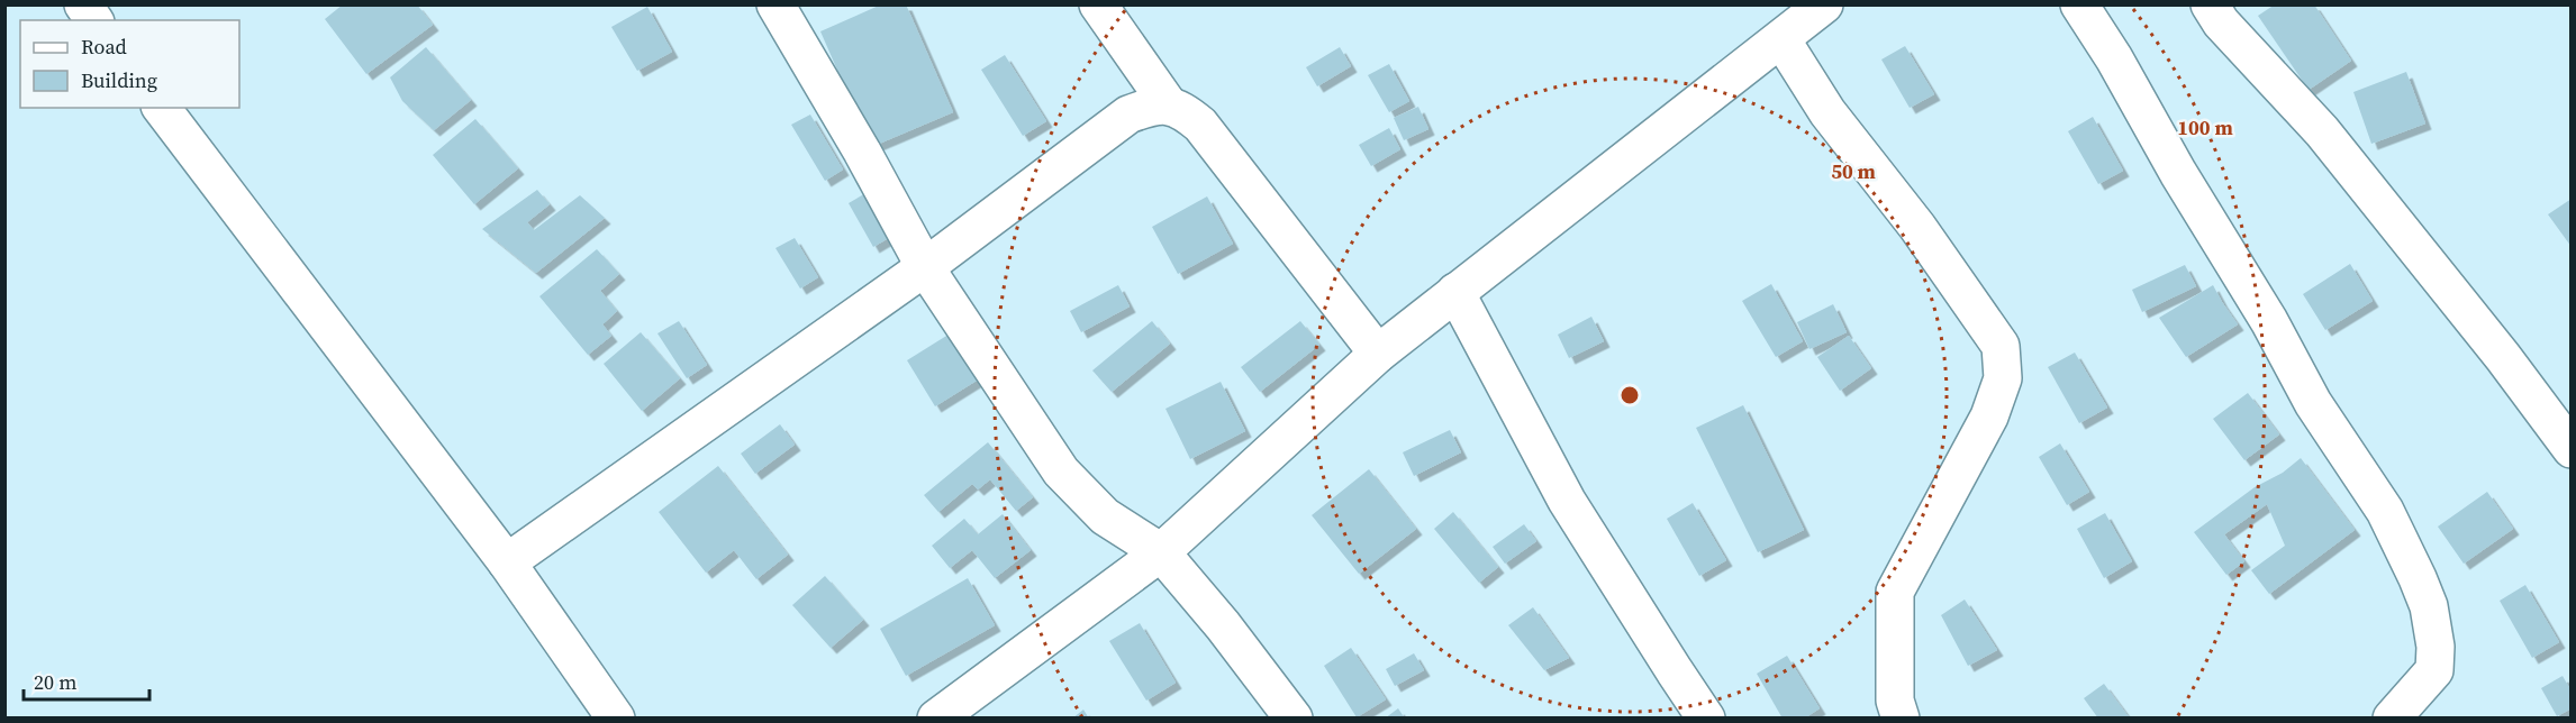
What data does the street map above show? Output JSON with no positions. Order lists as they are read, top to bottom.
{
  "legend": ["Road", "Building"],
  "scale_bar": "20 m",
  "rings": ["100 m", "50 m"]
}
